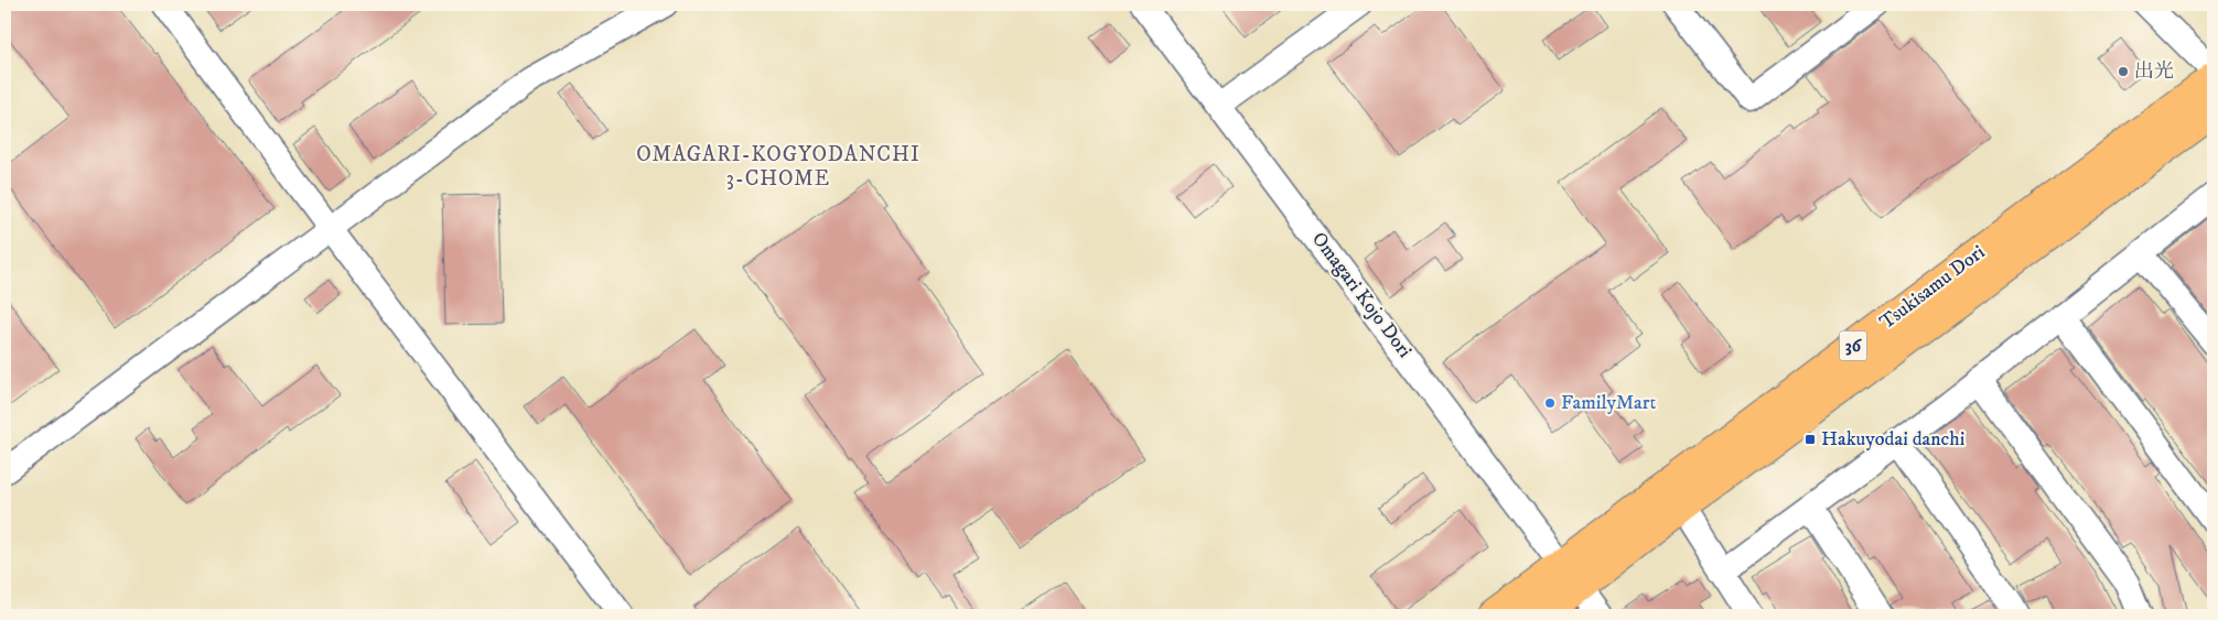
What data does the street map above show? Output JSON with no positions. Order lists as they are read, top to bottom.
{
  "streets": {
    "highway": ["Tsukisamu Dori", "36"],
    "street": ["Omagari Kojo Dori"]
  },
  "crossings": [
    ["Tsukisamu Dori", "Omagari Kojo Dori"]
  ],
  "districts": ["OMAGARI-KOGYODANCHI 3-CHOME"],
  "places": {
    "other": ["出光", "FamilyMart"],
    "transit": ["Hakuyodai danchi"]
  }
}
